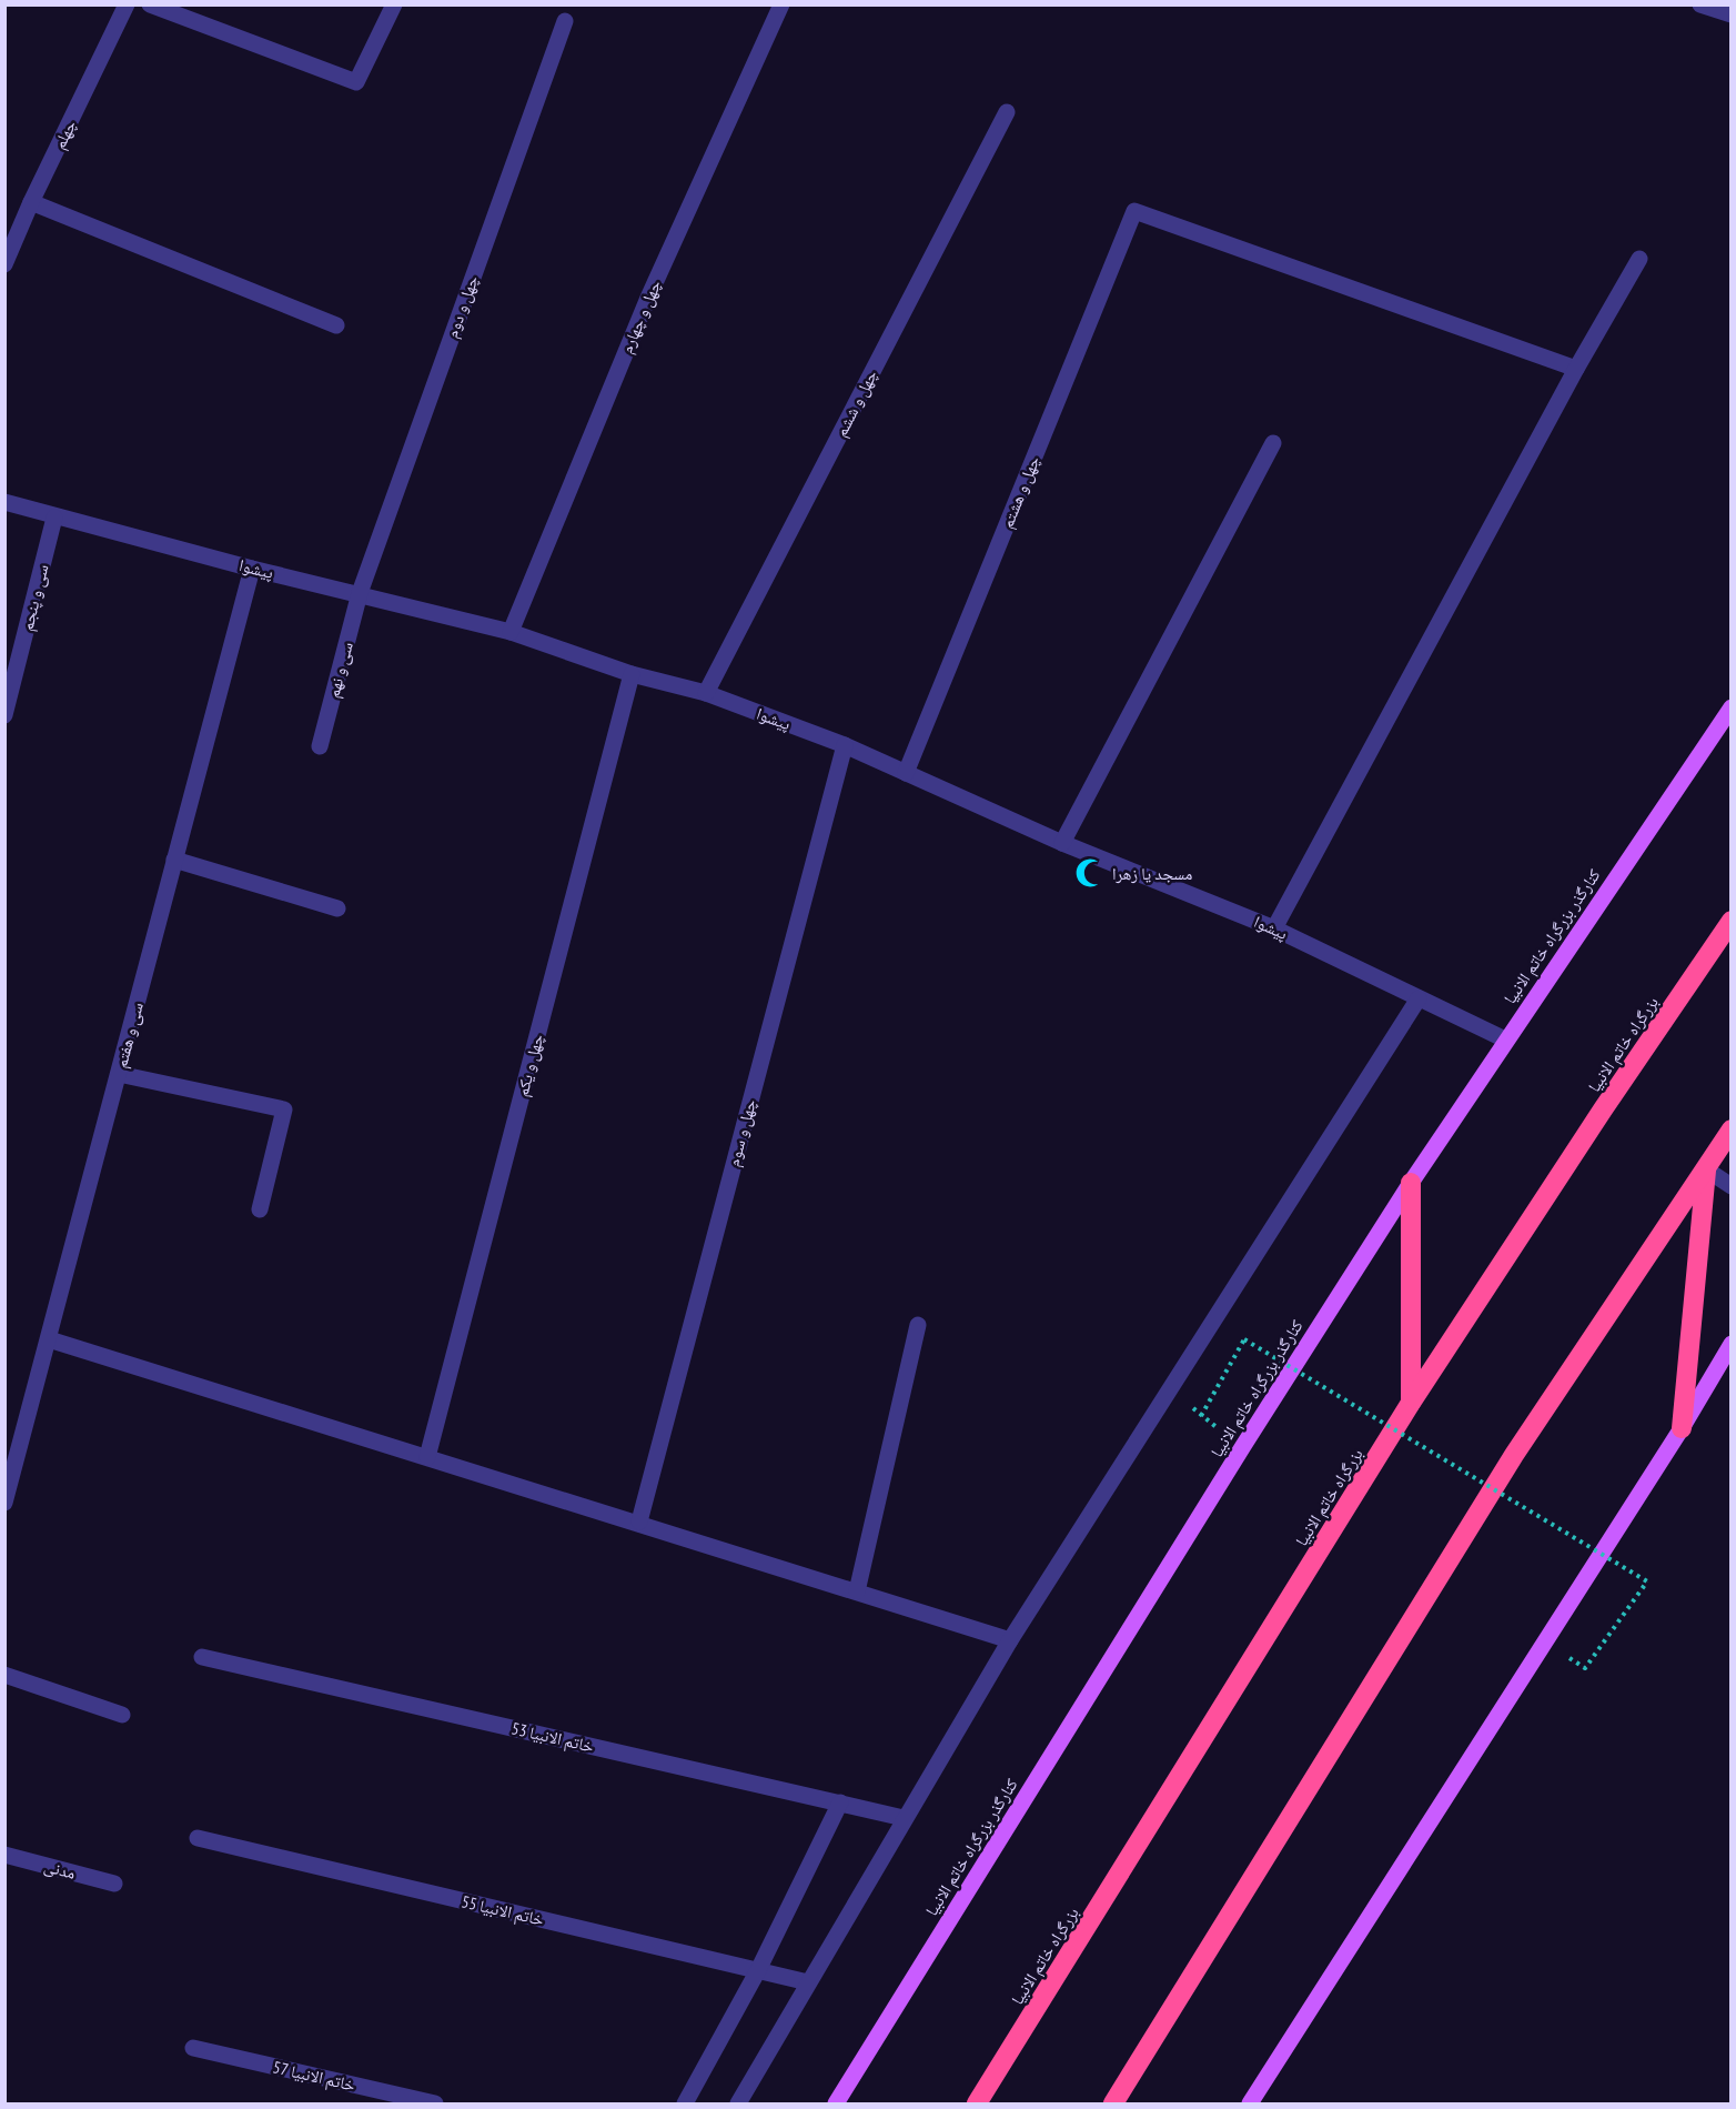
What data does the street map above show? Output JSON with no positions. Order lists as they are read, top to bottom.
{
  "streets": {
    "highway": ["بزرگراه خاتم الانبیا"],
    "main road": ["کنارگذر بزرگراه خاتم الانبیا"],
    "street": [
      "چهلم",
      "چهل و دوم",
      "چهل و چهارم",
      "چهل و ششم",
      "چهل و هشتم",
      "پیشوا",
      "سی و پنجم",
      "سی و نهم",
      "سی و هفتم",
      "چهل و یکم",
      "چهل و سوم",
      "خاتم الانبیا 53",
      "مدنی",
      "خاتم الانبیا 55",
      "خاتم الانبیا 57"
    ]
  },
  "crossings": [
    ["چهل و دوم", "پیشوا"],
    ["چهل و دوم", "سی و نهم"],
    ["چهل و چهارم", "پیشوا"],
    ["چهل و ششم", "پیشوا"],
    ["چهل و هشتم", "پیشوا"],
    ["پیشوا", "سی و پنجم"],
    ["پیشوا", "سی و نهم"],
    ["پیشوا", "کنارگذر بزرگراه خاتم الانبیا"],
    ["پیشوا", "سی و هفتم"],
    ["پیشوا", "چهل و یکم"],
    ["پیشوا", "چهل و سوم"]
  ],
  "places": {
    "mosque": ["مسجد یا زهرا"]
  }
}
